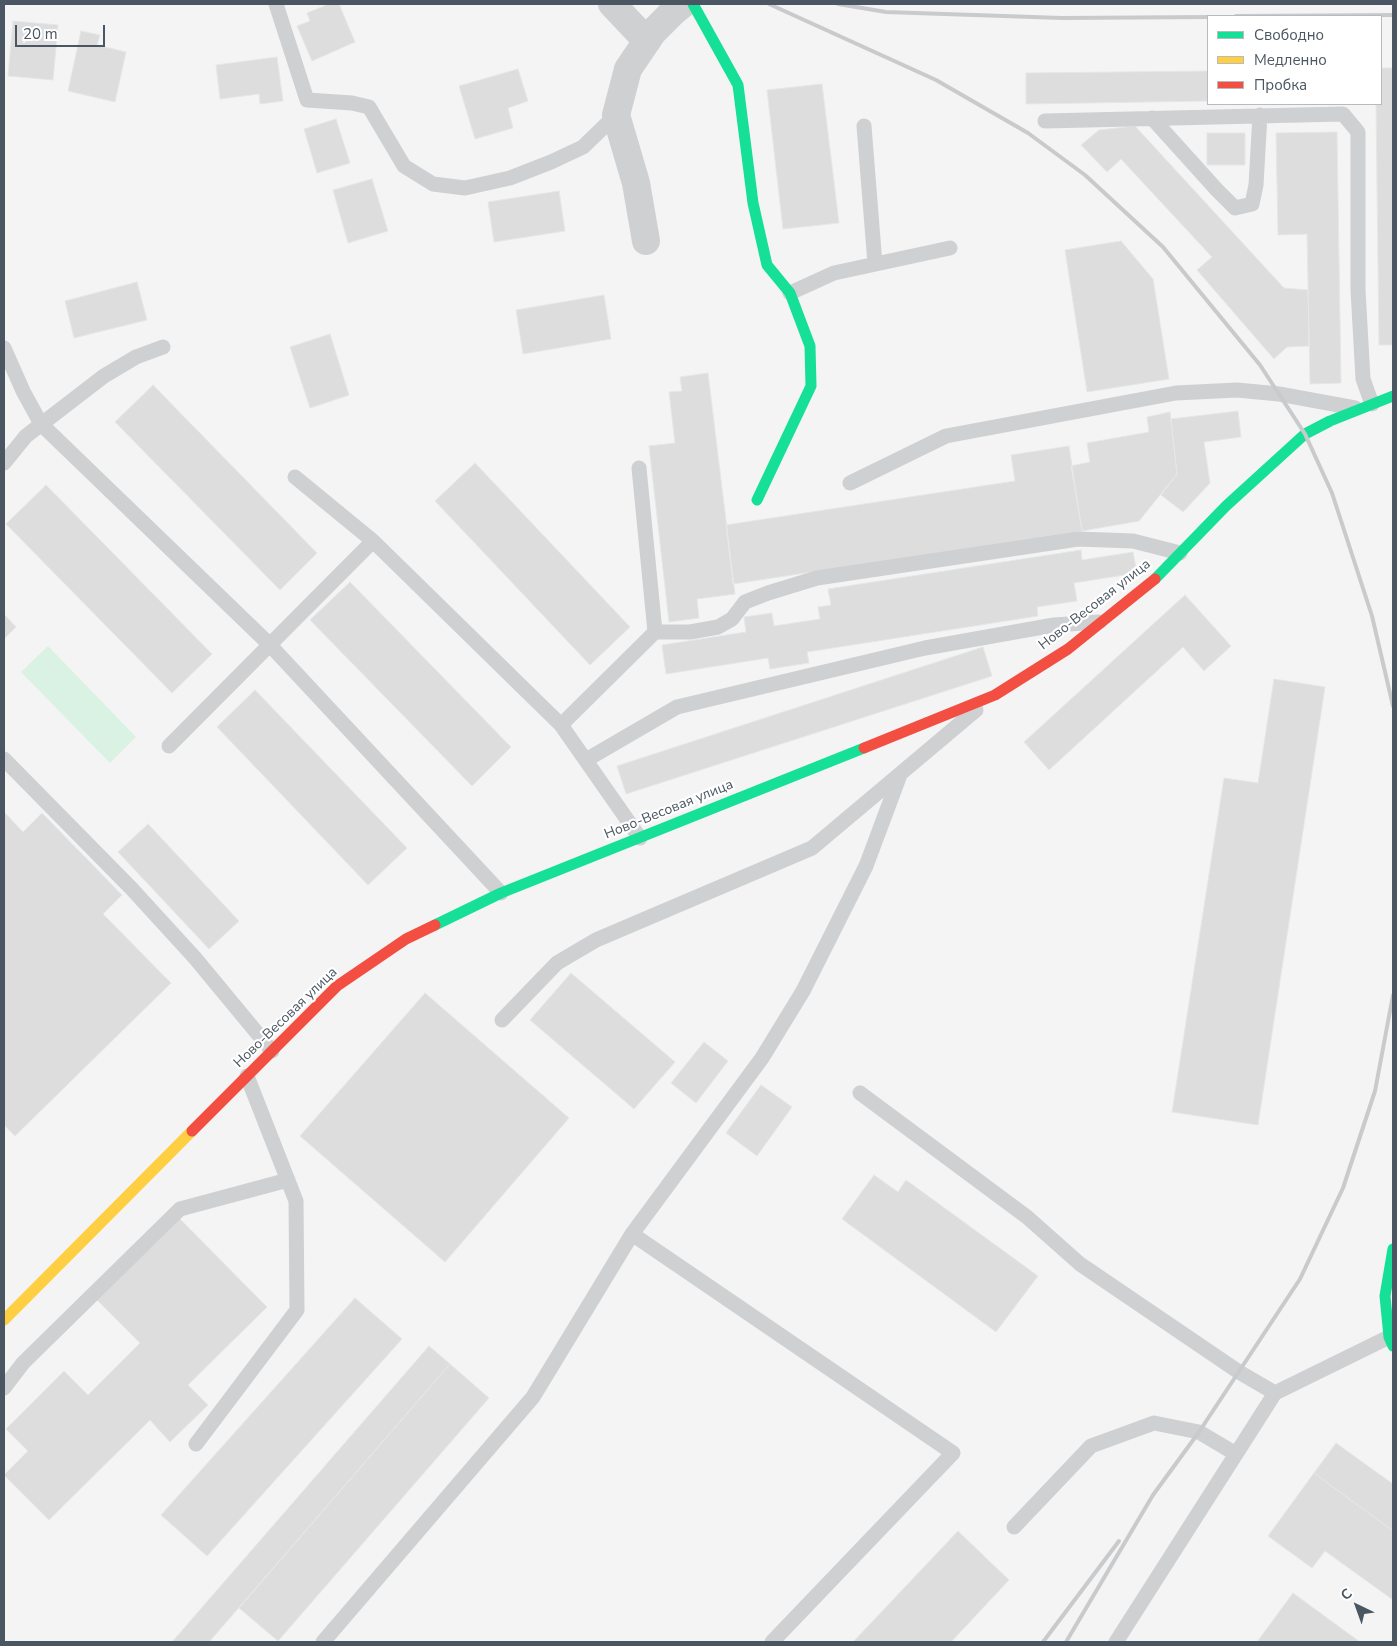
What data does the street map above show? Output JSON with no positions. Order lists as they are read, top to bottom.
{
  "streets": {
    "street": ["Ново-Весовая улица"]
  },
  "legend": ["Свободно", "Медленно", "Пробка"],
  "scale_bar": "20 m",
  "north": "top left"
}
